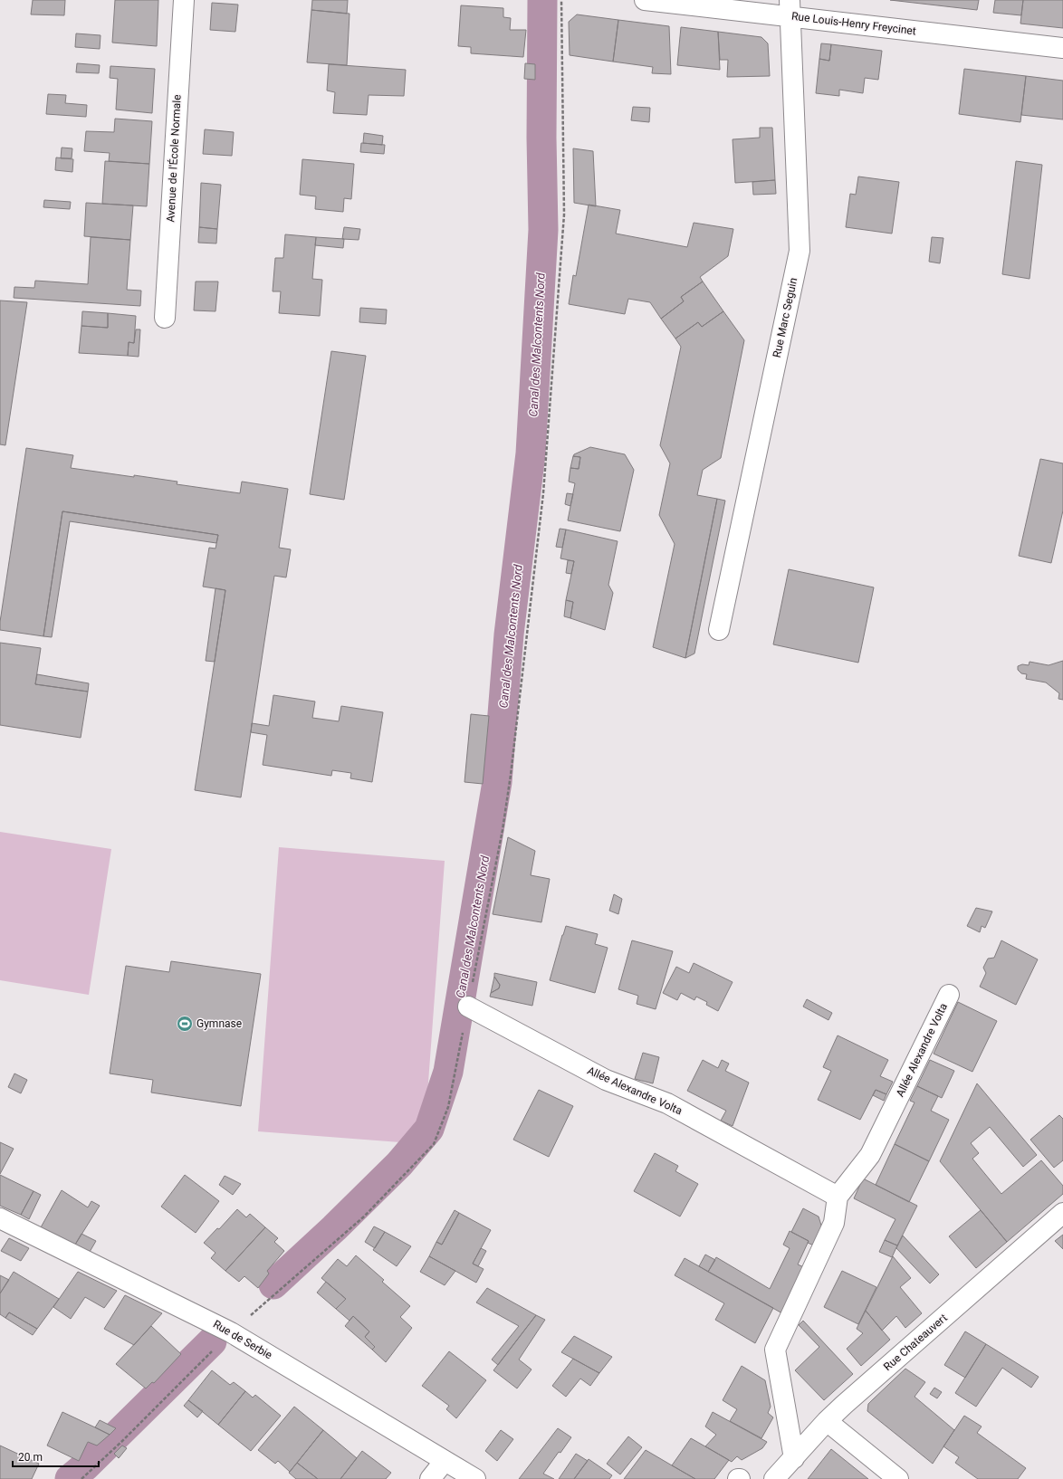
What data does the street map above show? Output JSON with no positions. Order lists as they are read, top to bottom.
{
  "streets": {
    "street": [
      "Rue Louis-Henry Freycinet",
      "Avenue de l'École Normale",
      "Rue Marc Seguin",
      "Allée Alexandre Volta",
      "Rue de Serbie",
      "Rue Chateauvert"
    ]
  },
  "crossings": [
    ["Rue Louis-Henry Freycinet", "Rue Marc Seguin"]
  ],
  "water": ["Canal des Malcontents Nord"],
  "places": {
    "sports": ["Gymnase"]
  },
  "scale_bar": "20 m"
}
